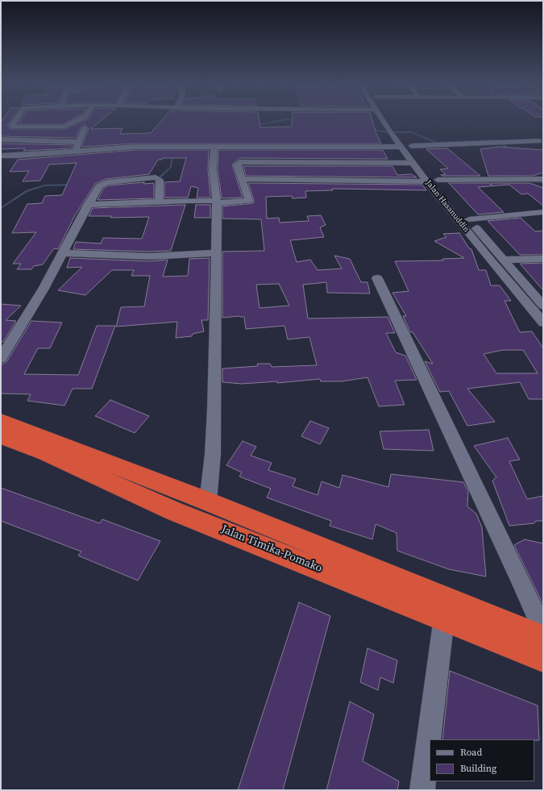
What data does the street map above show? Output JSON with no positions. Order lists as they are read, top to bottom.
{
  "streets": {
    "highway": ["Jalan Timika-Pomako"],
    "street": ["Jalan Hasanuddin"]
  },
  "legend": ["Road", "Building"]
}
